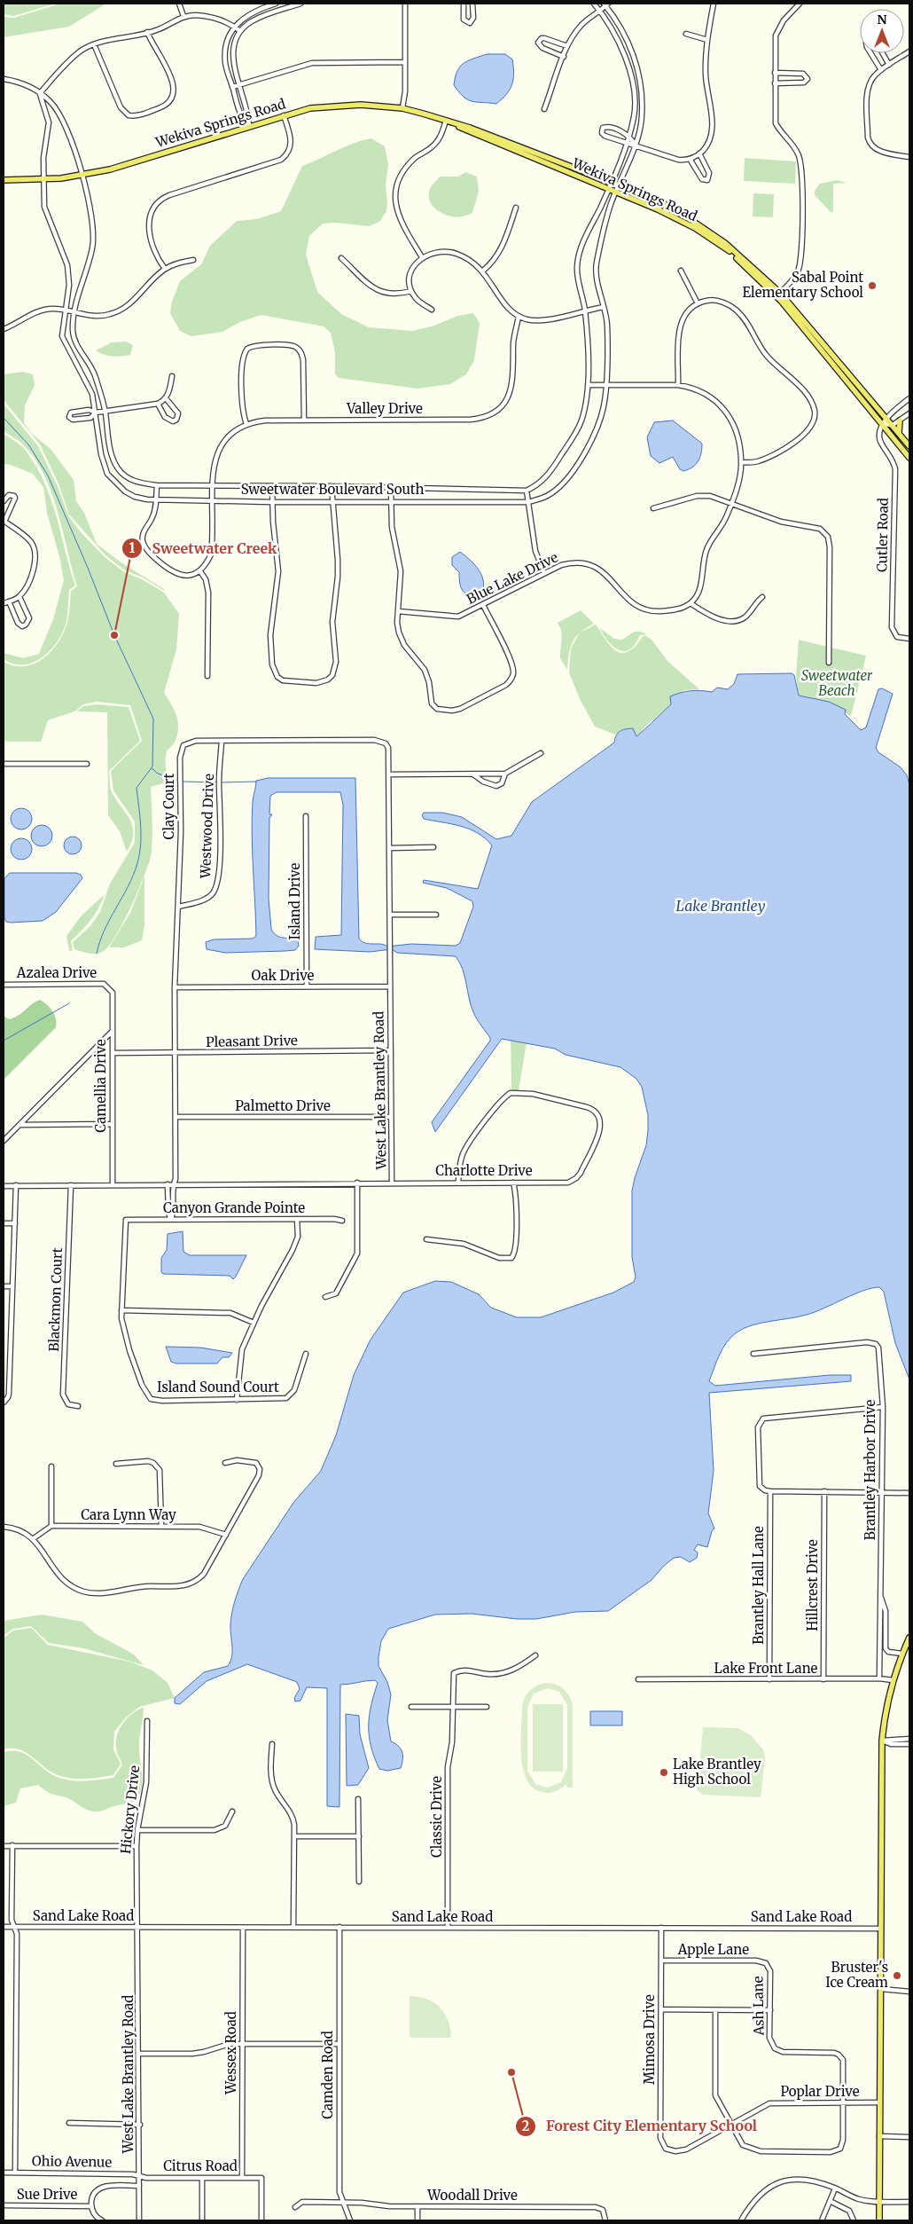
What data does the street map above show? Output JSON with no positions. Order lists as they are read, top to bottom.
{
  "streets": {
    "main road": ["Wekiva Springs Road"],
    "street": [
      "Valley Drive",
      "Sweetwater Boulevard South",
      "Cutler Road",
      "Blue Lake Drive",
      "Clay Court",
      "Westwood Drive",
      "Island Drive",
      "Azalea Drive",
      "Oak Drive",
      "Pleasant Drive",
      "Camellia Drive",
      "West Lake Brantley Road",
      "Palmetto Drive",
      "Charlotte Drive",
      "Canyon Grande Pointe",
      "Blackmon Court",
      "Island Sound Court",
      "Brantley Harbor Drive",
      "Cara Lynn Way",
      "Brantley Hall Lane",
      "Hillcrest Drive",
      "Lake Front Lane",
      "Hickory Drive",
      "Classic Drive",
      "Sand Lake Road",
      "Apple Lane",
      "Ash Lane",
      "Mimosa Drive",
      "Wessex Road",
      "Camden Road",
      "Poplar Drive",
      "Ohio Avenue",
      "Citrus Road",
      "Sue Drive",
      "Woodall Drive"
    ]
  },
  "crossings": [
    ["Wekiva Springs Road", "Sweetwater Boulevard South"],
    ["Wekiva Springs Road", "Cutler Road"],
    ["Valley Drive", "Sweetwater Boulevard South"],
    ["Clay Court", "Westwood Drive"],
    ["Clay Court", "West Lake Brantley Road"],
    ["Westwood Drive", "West Lake Brantley Road"],
    ["Island Drive", "Oak Drive"],
    ["Azalea Drive", "Camellia Drive"],
    ["Oak Drive", "West Lake Brantley Road"],
    ["Pleasant Drive", "Camellia Drive"],
    ["Pleasant Drive", "West Lake Brantley Road"],
    ["Camellia Drive", "West Lake Brantley Road"],
    ["West Lake Brantley Road", "Palmetto Drive"],
    ["West Lake Brantley Road", "Charlotte Drive"],
    ["West Lake Brantley Road", "Blackmon Court"],
    ["West Lake Brantley Road", "Hickory Drive"],
    ["West Lake Brantley Road", "Sand Lake Road"],
    ["West Lake Brantley Road", "Ohio Avenue"],
    ["West Lake Brantley Road", "Citrus Road"],
    ["Canyon Grande Pointe", "Island Sound Court"],
    ["Brantley Harbor Drive", "Lake Front Lane"],
    ["Brantley Hall Lane", "Lake Front Lane"],
    ["Hillcrest Drive", "Lake Front Lane"],
    ["Hickory Drive", "Sand Lake Road"],
    ["Classic Drive", "Sand Lake Road"],
    ["Sand Lake Road", "Mimosa Drive"],
    ["Sand Lake Road", "Wessex Road"],
    ["Sand Lake Road", "Camden Road"],
    ["Apple Lane", "Ash Lane"],
    ["Apple Lane", "Mimosa Drive"],
    ["Ash Lane", "Poplar Drive"],
    ["Mimosa Drive", "Poplar Drive"],
    ["Wessex Road", "Citrus Road"],
    ["Camden Road", "Woodall Drive"],
    ["Ohio Avenue", "Citrus Road"]
  ],
  "water": ["Lake Brantley"],
  "parks": ["Sweetwater Beach"],
  "places": [
    "Sabal Point Elementary School",
    "Sweetwater Creek",
    "Lake Brantley High School",
    "Bruster's Ice Cream",
    "Forest City Elementary School"
  ],
  "north": "top"
}
